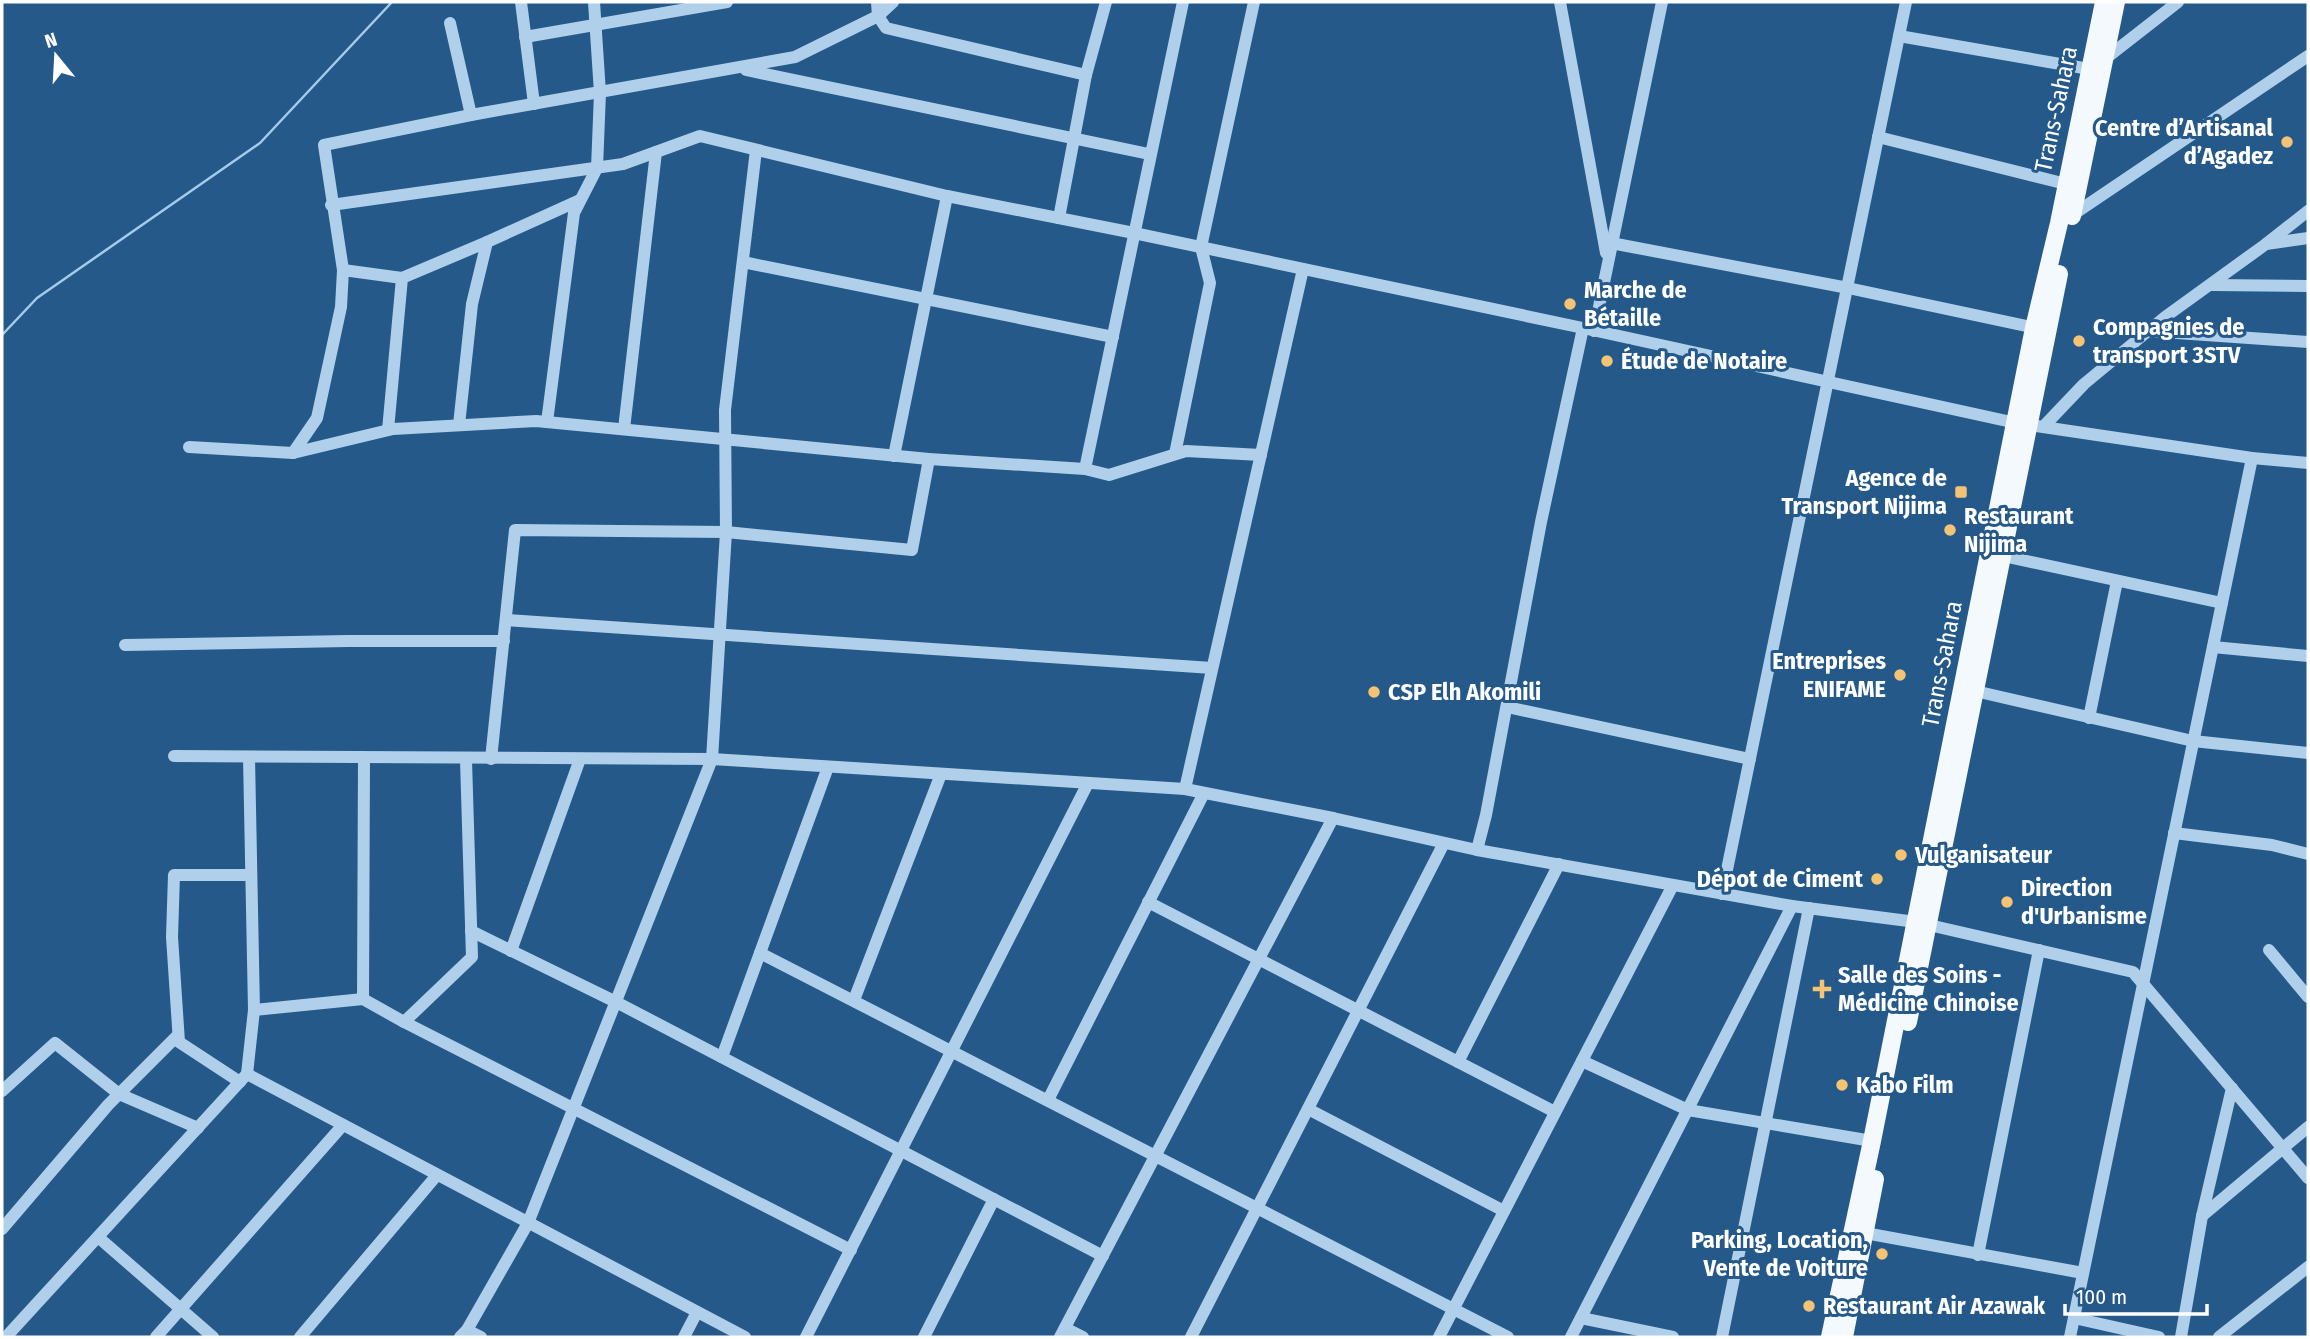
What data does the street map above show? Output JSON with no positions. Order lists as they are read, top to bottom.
{
  "streets": {
    "main road": ["Trans-Sahara"]
  },
  "places": {
    "other": [
      "Centre d’Artisanal d’Agadez",
      "Marche de Bétaille",
      "Compagnies de transport 3STV",
      "Étude de Notaire",
      "Restaurant Nijima",
      "Entreprises ENIFAME",
      "CSP Elh Akomili",
      "Vulganisateur",
      "Dépot de Ciment",
      "Direction d'Urbanisme",
      "Kabo Film",
      "Parking, Location, Vente de Voiture",
      "Restaurant Air Azawak"
    ],
    "transit": ["Agence de Transport Nijima"],
    "health": ["Salle des Soins - Médicine Chinoise"]
  },
  "scale_bar": "100 m",
  "north": "top"
}
